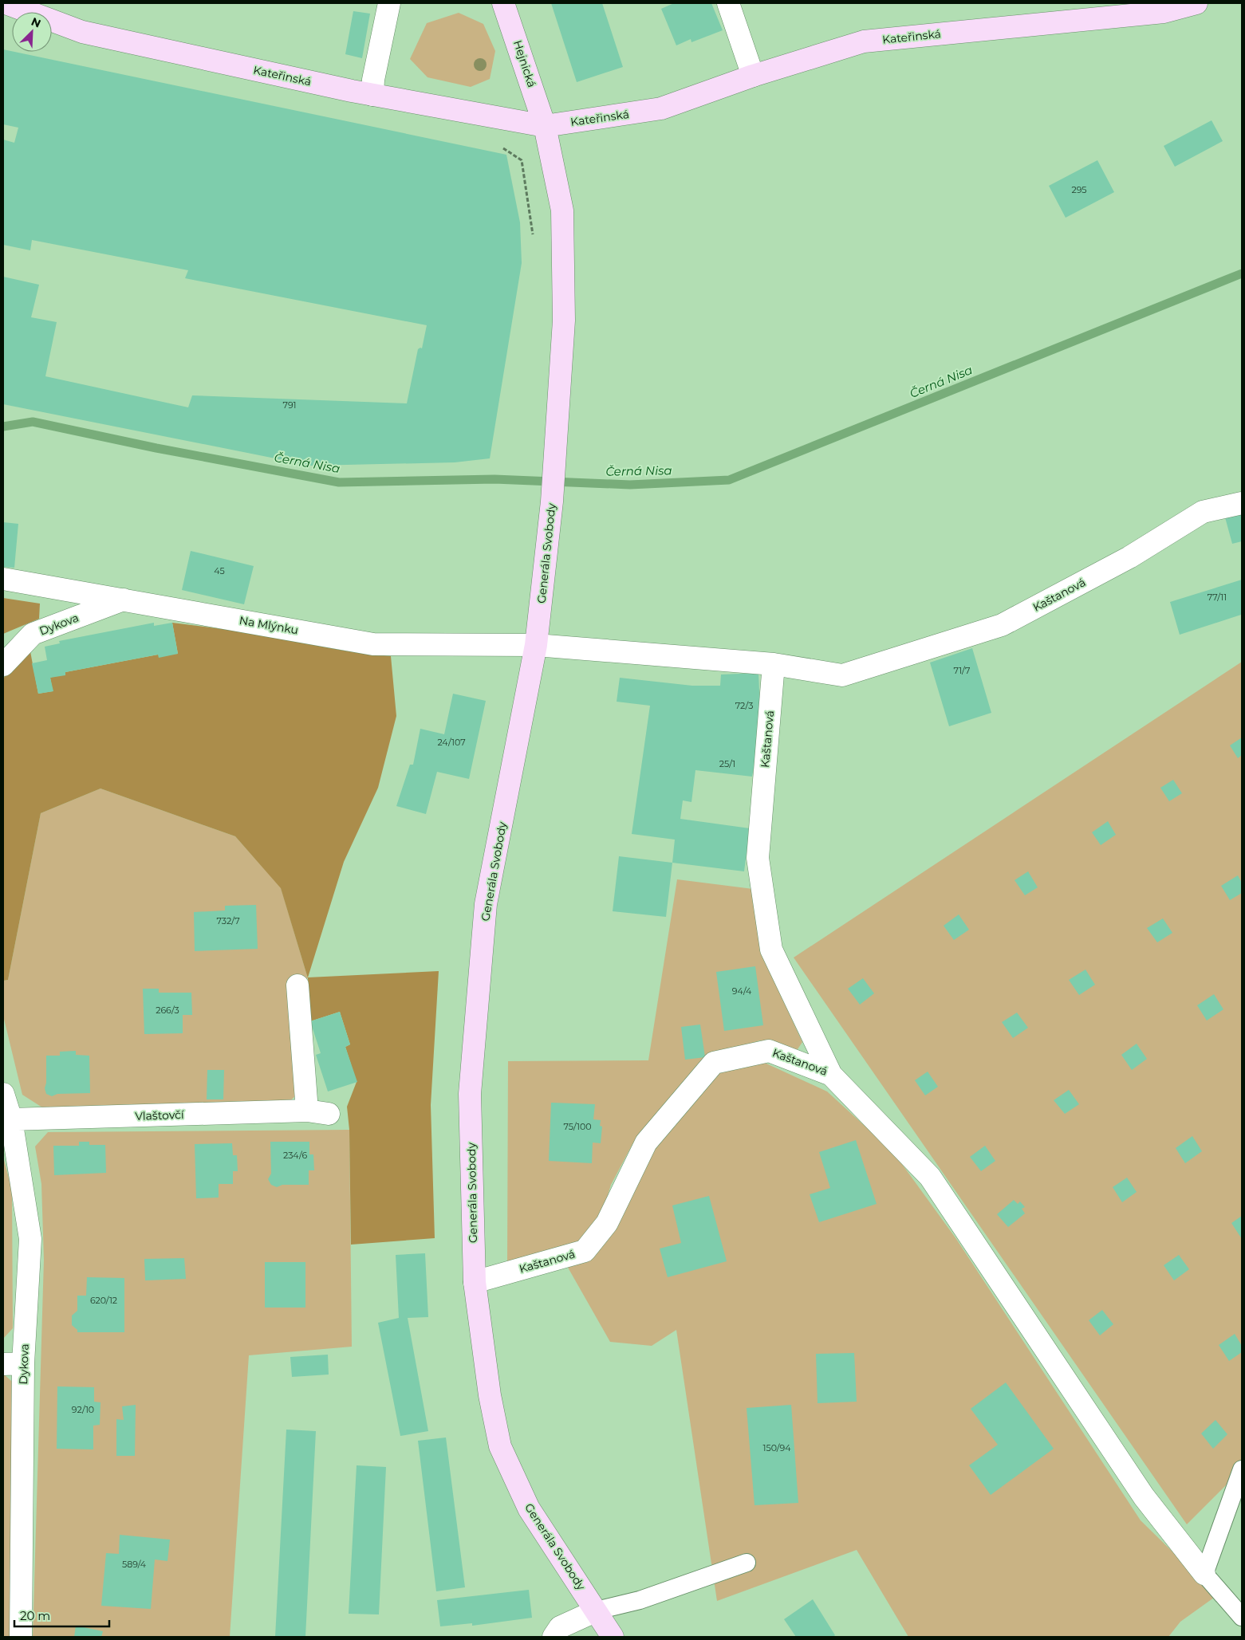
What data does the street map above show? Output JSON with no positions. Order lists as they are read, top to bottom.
{
  "streets": {
    "main road": ["Kateřinská", "Hejnická", "Generála Svobody"],
    "street": [
      "Kaštanová",
      "Dykova",
      "Na Mlýnku",
      "Vlaštovčí"
    ]
  },
  "crossings": [
    ["Kateřinská", "Hejnická"],
    ["Kateřinská", "Generála Svobody"],
    ["Hejnická", "Generála Svobody"],
    ["Generála Svobody", "Kaštanová"],
    ["Generála Svobody", "Na Mlýnku"],
    ["Kaštanová", "Na Mlýnku"],
    ["Dykova", "Na Mlýnku"],
    ["Dykova", "Vlaštovčí"]
  ],
  "water": ["Černá Nisa"],
  "house_numbers": [
    "295",
    "791",
    "45",
    "77/11",
    "71/7",
    "72/3",
    "24/107",
    "25/1",
    "732/7",
    "94/4",
    "266/3",
    "75/100",
    "234/6",
    "620/12",
    "92/10",
    "150/94",
    "589/4"
  ],
  "scale_bar": "20 m",
  "north": "top right"
}
